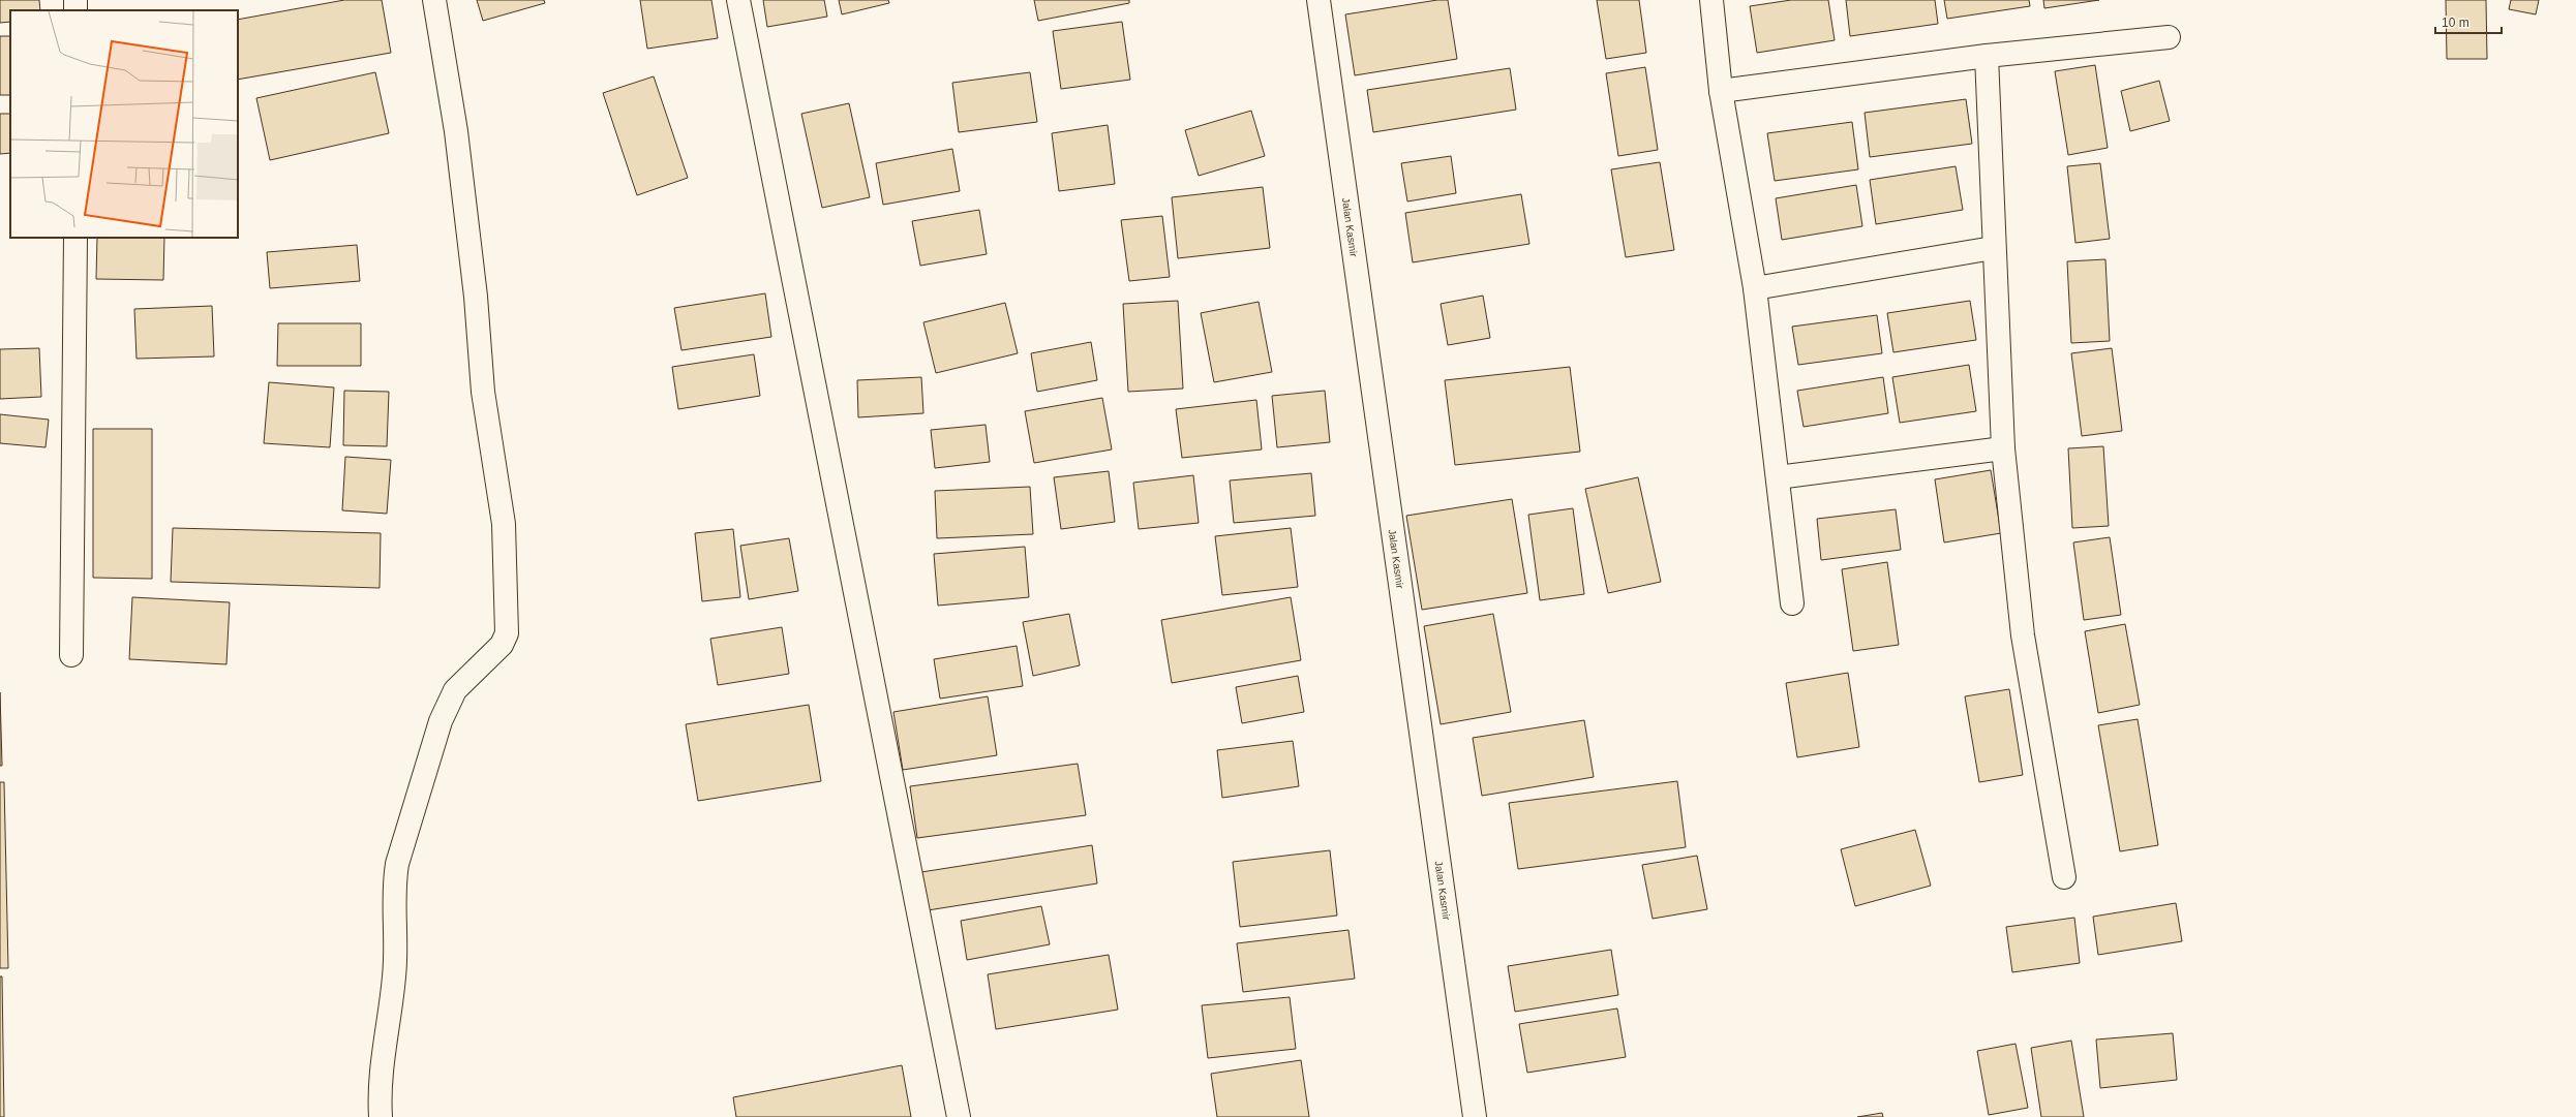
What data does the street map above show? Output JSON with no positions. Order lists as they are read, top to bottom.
{
  "streets": {
    "street": ["Jalan Kasmir"]
  },
  "scale_bar": "10 m"
}
